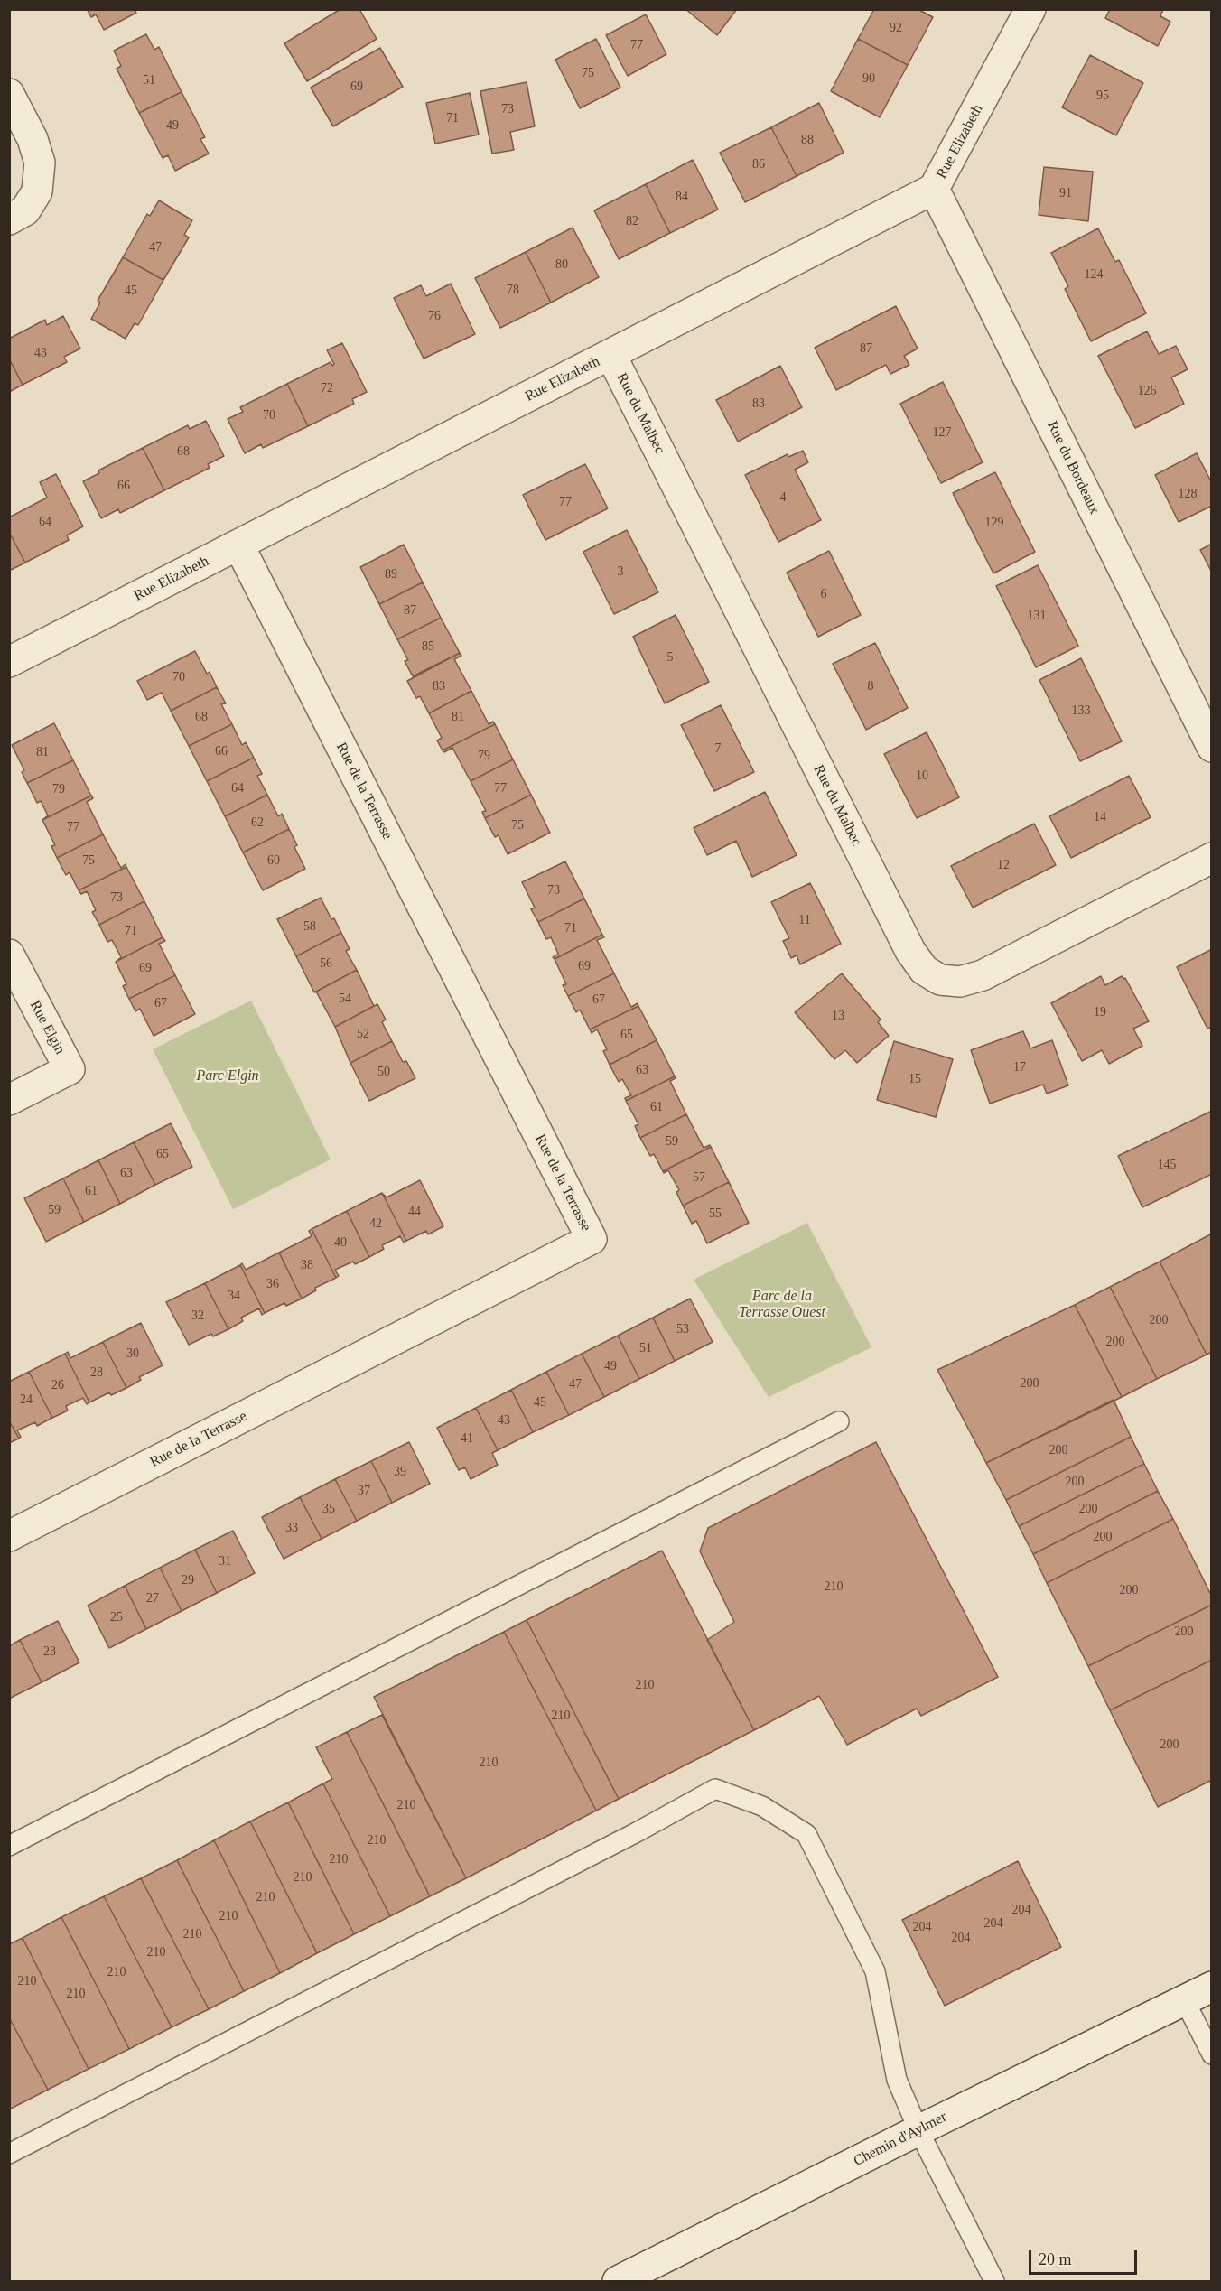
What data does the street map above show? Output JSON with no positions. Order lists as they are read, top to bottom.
{
  "streets": {
    "street": [
      "Rue Elizabeth",
      "Rue du Malbec",
      "Rue du Bordeaux",
      "Rue de la Terrasse",
      "Rue Elgin",
      "Chemin d'Aylmer"
    ]
  },
  "crossings": [
    ["Rue Elizabeth", "Rue du Malbec"],
    ["Rue Elizabeth", "Rue du Bordeaux"],
    ["Rue Elizabeth", "Rue de la Terrasse"]
  ],
  "parks": ["Parc Elgin", "Parc de la Terrasse Ouest"],
  "house_numbers": [
    "92",
    "77",
    "75",
    "90",
    "51",
    "69",
    "95",
    "73",
    "71",
    "49",
    "88",
    "86",
    "91",
    "84",
    "82",
    "47",
    "80",
    "124",
    "78",
    "45",
    "76",
    "87",
    "43",
    "72",
    "126",
    "83",
    "70",
    "127",
    "68",
    "66",
    "128",
    "4",
    "77",
    "64",
    "129",
    "3",
    "89",
    "6",
    "87",
    "131",
    "85",
    "5",
    "70",
    "83",
    "8",
    "133",
    "68",
    "81",
    "7",
    "66",
    "81",
    "79",
    "10",
    "64",
    "77",
    "79",
    "14",
    "62",
    "75",
    "77",
    "75",
    "60",
    "12",
    "73",
    "73",
    "11",
    "58",
    "71",
    "71",
    "56",
    "69",
    "69",
    "54",
    "67",
    "67",
    "19",
    "13",
    "52",
    "65",
    "17",
    "63",
    "50",
    "15",
    "61",
    "59",
    "65",
    "145",
    "63",
    "57",
    "61",
    "59",
    "44",
    "55",
    "42",
    "40",
    "38",
    "36",
    "34",
    "32",
    "200",
    "53",
    "200",
    "51",
    "30",
    "49",
    "28",
    "200",
    "47",
    "26",
    "24",
    "45",
    "43",
    "41",
    "200",
    "39",
    "200",
    "37",
    "35",
    "200",
    "33",
    "200",
    "31",
    "29",
    "210",
    "200",
    "27",
    "25",
    "200",
    "23",
    "210",
    "210",
    "200",
    "210",
    "210",
    "210",
    "210",
    "210",
    "210",
    "204",
    "210",
    "204",
    "204",
    "210",
    "204",
    "210",
    "210",
    "210",
    "210"
  ],
  "scale_bar": "20 m"
}
